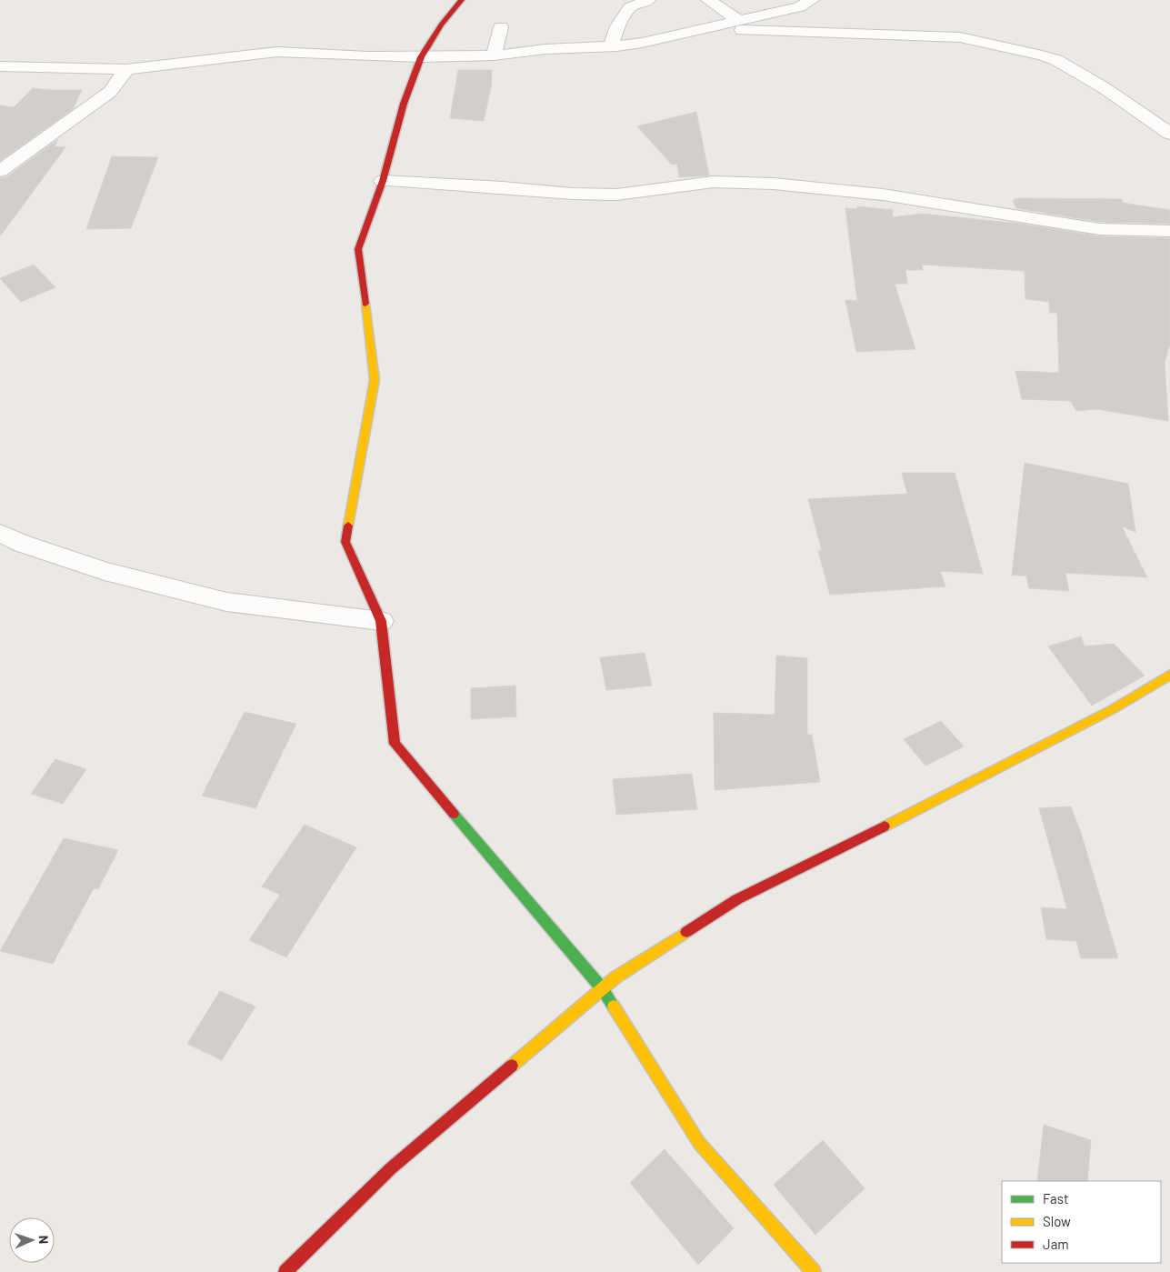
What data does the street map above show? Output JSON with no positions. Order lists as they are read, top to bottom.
{
  "legend": ["Fast", "Slow", "Jam"],
  "north": "right"
}
